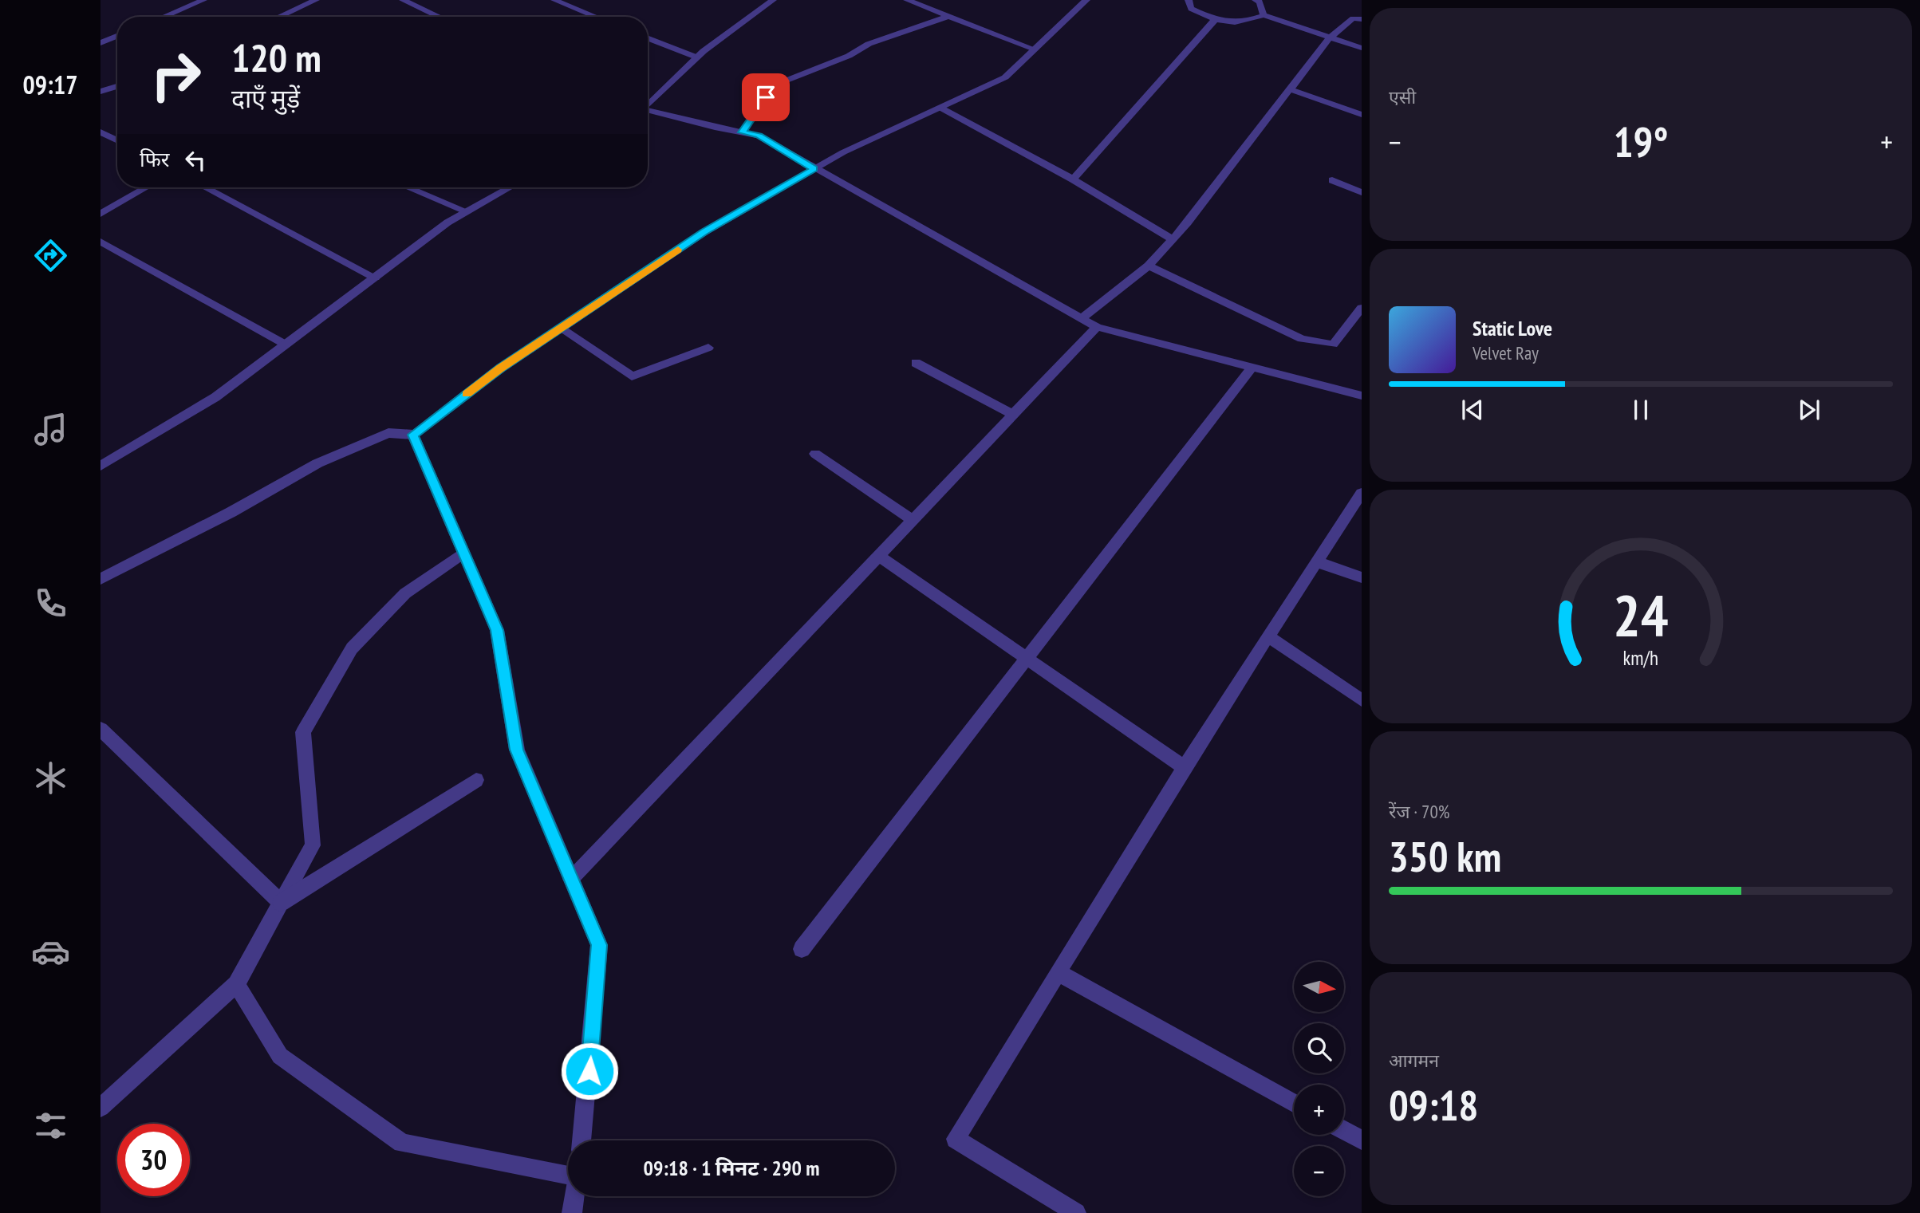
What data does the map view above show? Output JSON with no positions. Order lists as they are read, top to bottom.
{
  "north": "right",
  "page": {
    "tabs": "09:17",
    "tile": [
      "एसी",
      ["रेंज · 70%", "350 km"],
      ["आगमन", "09:18"]
    ],
    "turn": ["120 m", "दाएँ मुड़ें"],
    "heat": ["−", "19°", "+"],
    "then": "फिर",
    "song": ["Static Love", "Velvet Ray"],
    "map_buttons": ["+", "−"],
    "limit": "30",
    "trip": "09:18 · 1 मिनट · 290 m",
    "gauge": ["24", "km/h"]
  }
}
